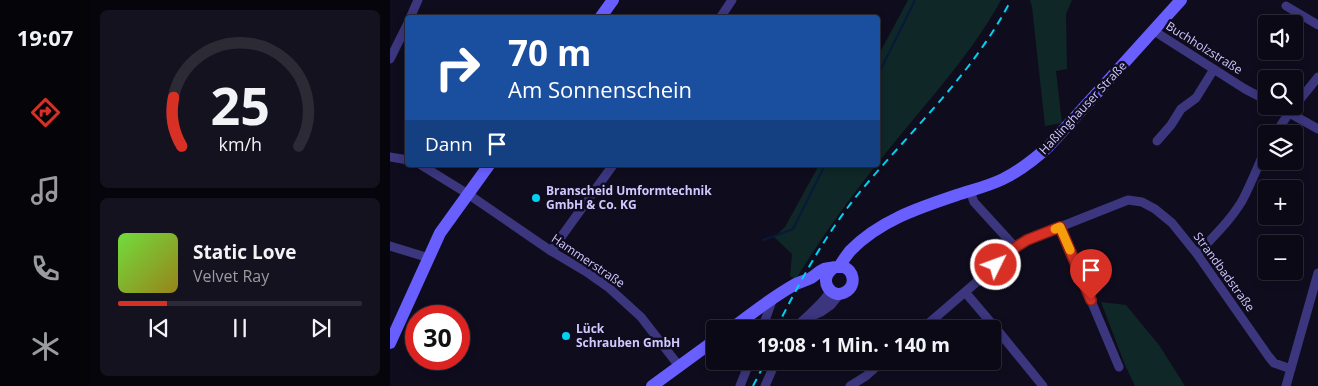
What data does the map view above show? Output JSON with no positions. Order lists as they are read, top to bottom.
{
  "streets": {
    "main road": ["Haßlinghauser Straße"],
    "street": ["Buchholzstraße", "Hammerstraße", "Strandbadstraße"]
  },
  "crossings": [
    ["Buchholzstraße", "Haßlinghauser Straße"]
  ],
  "places": ["Branscheid Umformtechnik GmbH & Co. KG", "Lück Schrauben GmbH"],
  "page": {
    "tabs": "19:07",
    "map_buttons": ["+", "−"],
    "turn": ["70 m", "Am Sonnenschein"],
    "then": "Dann",
    "song": ["Static Love", "Velvet Ray"],
    "limit": "30",
    "trip": "19:08 · 1 Min. · 140 m",
    "gauge": ["25", "km/h"]
  }
}
